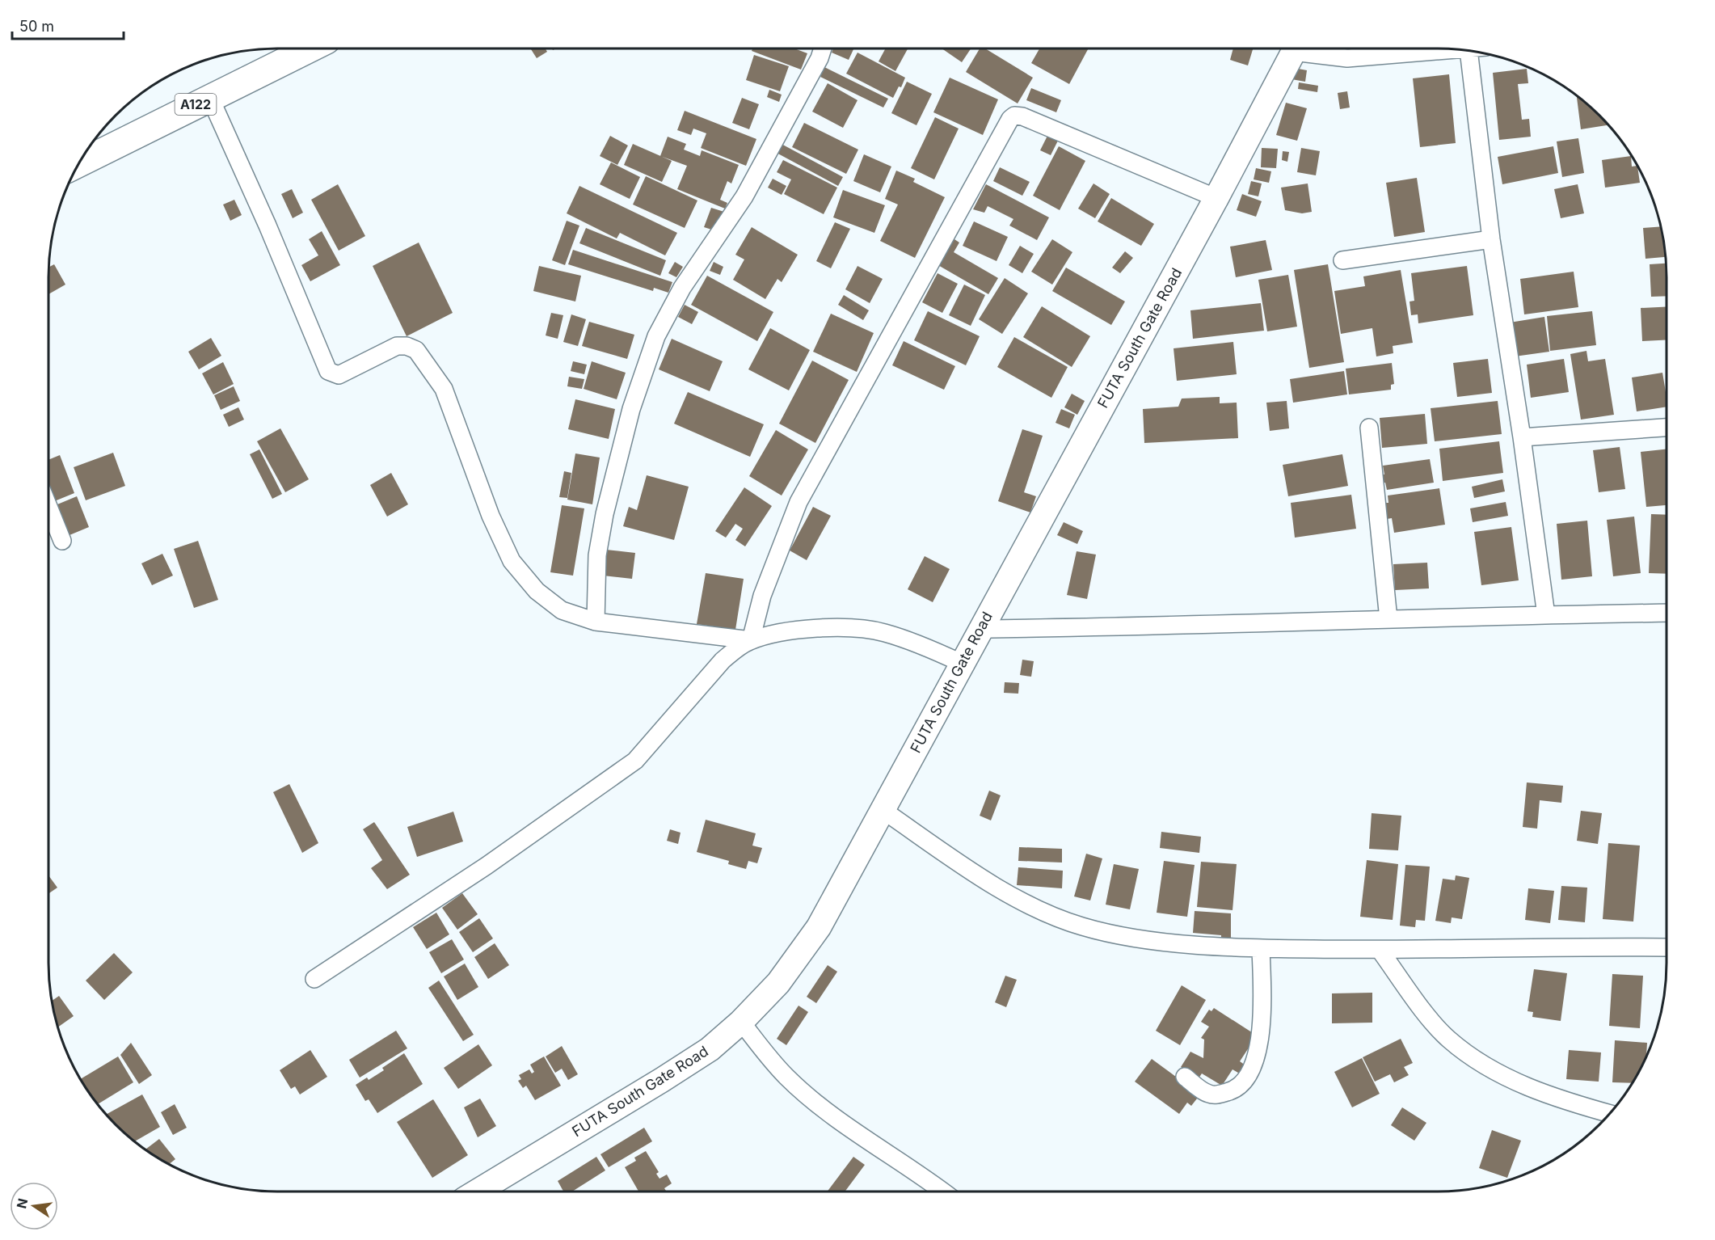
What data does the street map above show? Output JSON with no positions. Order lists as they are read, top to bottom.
{
  "streets": {
    "highway": ["A122"],
    "main road": ["FUTA South Gate Road"]
  },
  "scale_bar": "50 m",
  "north": "left"
}
